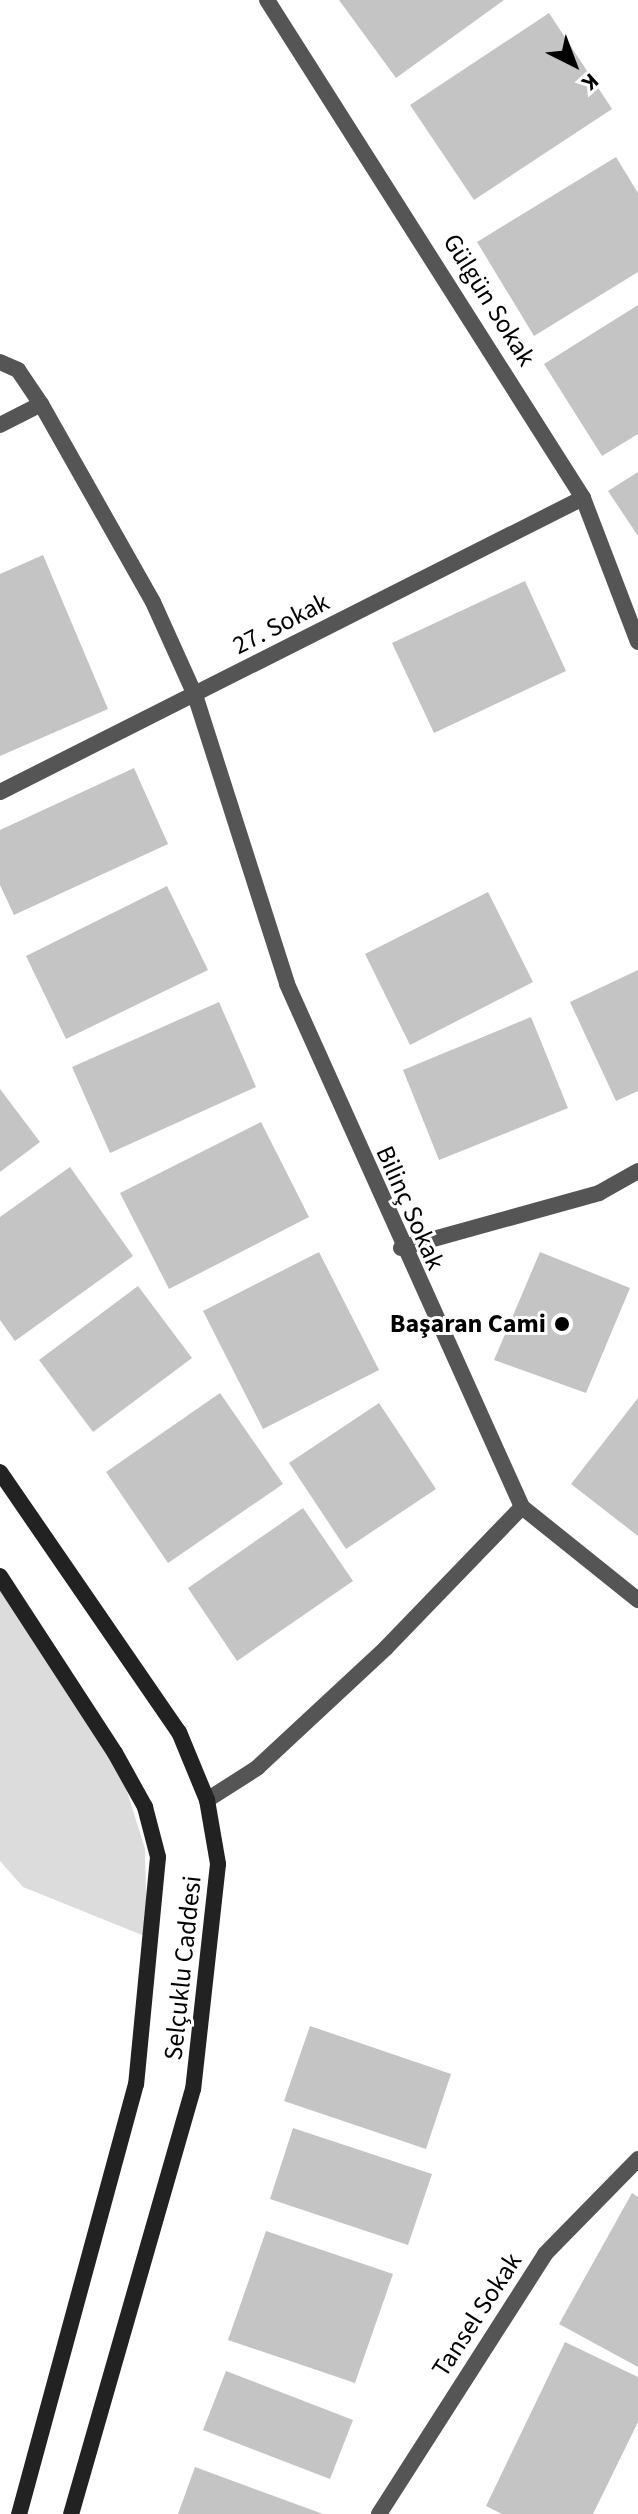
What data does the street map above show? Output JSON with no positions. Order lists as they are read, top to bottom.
{
  "streets": {
    "main road": ["Selçuklu Caddesi"],
    "street": [
      "Gülgün Sokak",
      "27. Sokak",
      "Bilinç Sokak",
      "Tansel Sokak"
    ]
  },
  "crossings": [
    ["Gülgün Sokak", "27. Sokak"],
    ["27. Sokak", "Bilinç Sokak"]
  ],
  "places": ["Başaran Cami"],
  "north": "bottom right"
}
